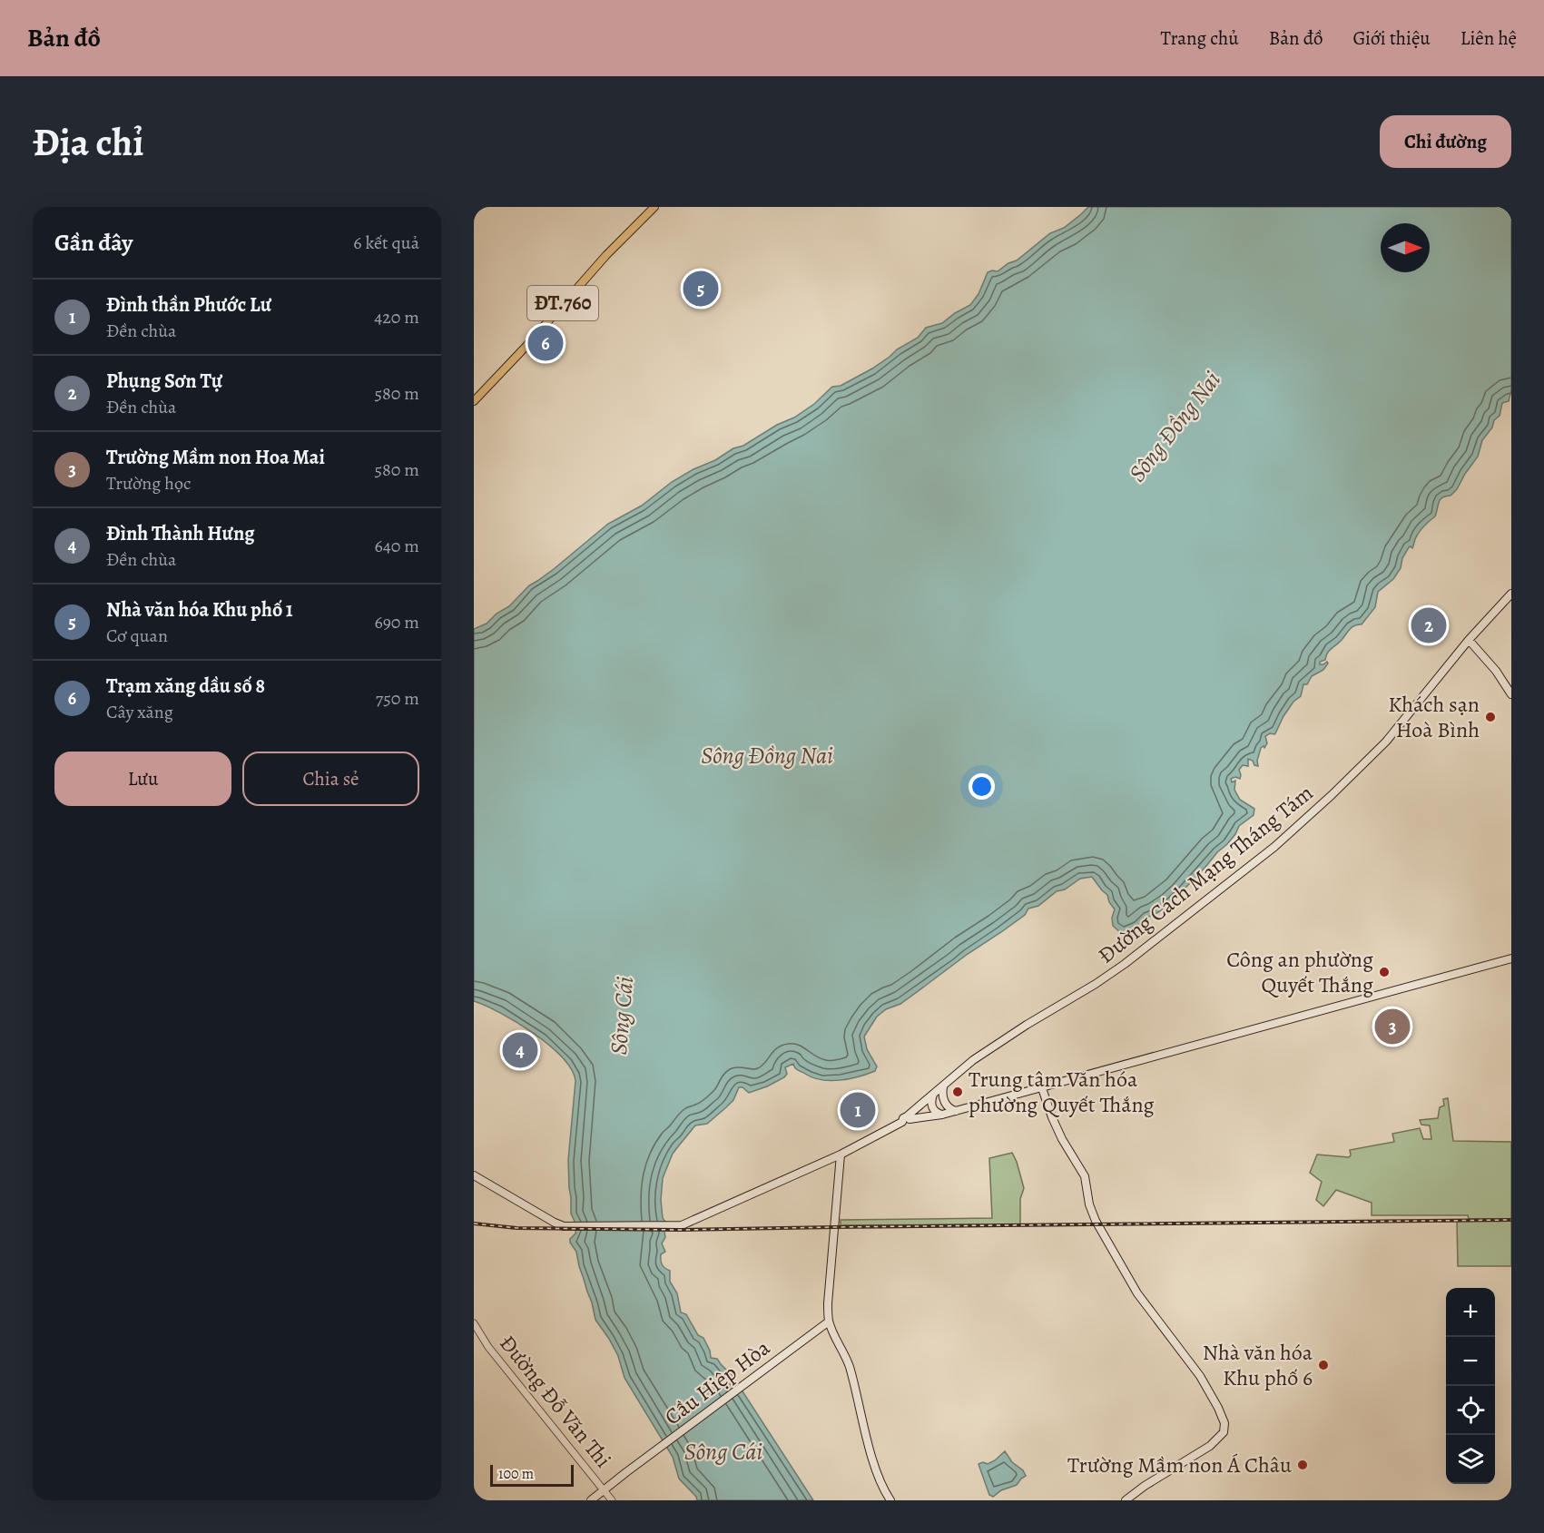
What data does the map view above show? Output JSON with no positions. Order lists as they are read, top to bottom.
{
  "streets": {
    "main road": ["ĐT.760", "Đường Cách Mạng Tháng Tám", "Cầu Hiệp Hòa"],
    "street": ["Đường Đỗ Văn Thi"]
  },
  "crossings": [
    ["Cầu Hiệp Hòa", "Đường Đỗ Văn Thi"]
  ],
  "water": ["Sông Đồng Nai", "Sông Cái"],
  "places": [
    "Khách sạn Hoà Bình",
    "Công an phường Quyết Thắng",
    "Trung tâm Văn hóa phường Quyết Thắng",
    "Nhà văn hóa Khu phố 6",
    "Trường Mầm non Á Châu"
  ],
  "scale_bar": "100 m",
  "north": "right",
  "page": {
    "header": "Bản đồ",
    "nav": [
      "Trang chủ",
      "Bản đồ",
      "Giới thiệu",
      "Liên hệ"
    ],
    "buttons": [
      "Chỉ đường",
      ["Lưu", "Chia sẻ"]
    ],
    "title": "Địa chỉ",
    "heading": ["Gần đây", "6 kết quả"],
    "pins": [
      "5",
      "6",
      "2",
      "3",
      "4",
      "1"
    ],
    "list": [
      {
        "mark": "1",
        "name": "Đình thần Phước Lư",
        "note": "Đền chùa",
        "value": "420 m"
      },
      {
        "mark": "2",
        "name": "Phụng Sơn Tự",
        "note": "Đền chùa",
        "value": "580 m"
      },
      {
        "mark": "3",
        "name": "Trường Mầm non Hoa Mai",
        "note": "Trường học",
        "value": "580 m"
      },
      {
        "mark": "4",
        "name": "Đình Thành Hưng",
        "note": "Đền chùa",
        "value": "640 m"
      },
      {
        "mark": "5",
        "name": "Nhà văn hóa Khu phố 1",
        "note": "Cơ quan",
        "value": "690 m"
      },
      {
        "mark": "6",
        "name": "Trạm xăng dầu số 8",
        "note": "Cây xăng",
        "value": "750 m"
      }
    ],
    "map_buttons": ["+", "−"],
    "scale": "100 m"
  }
}
